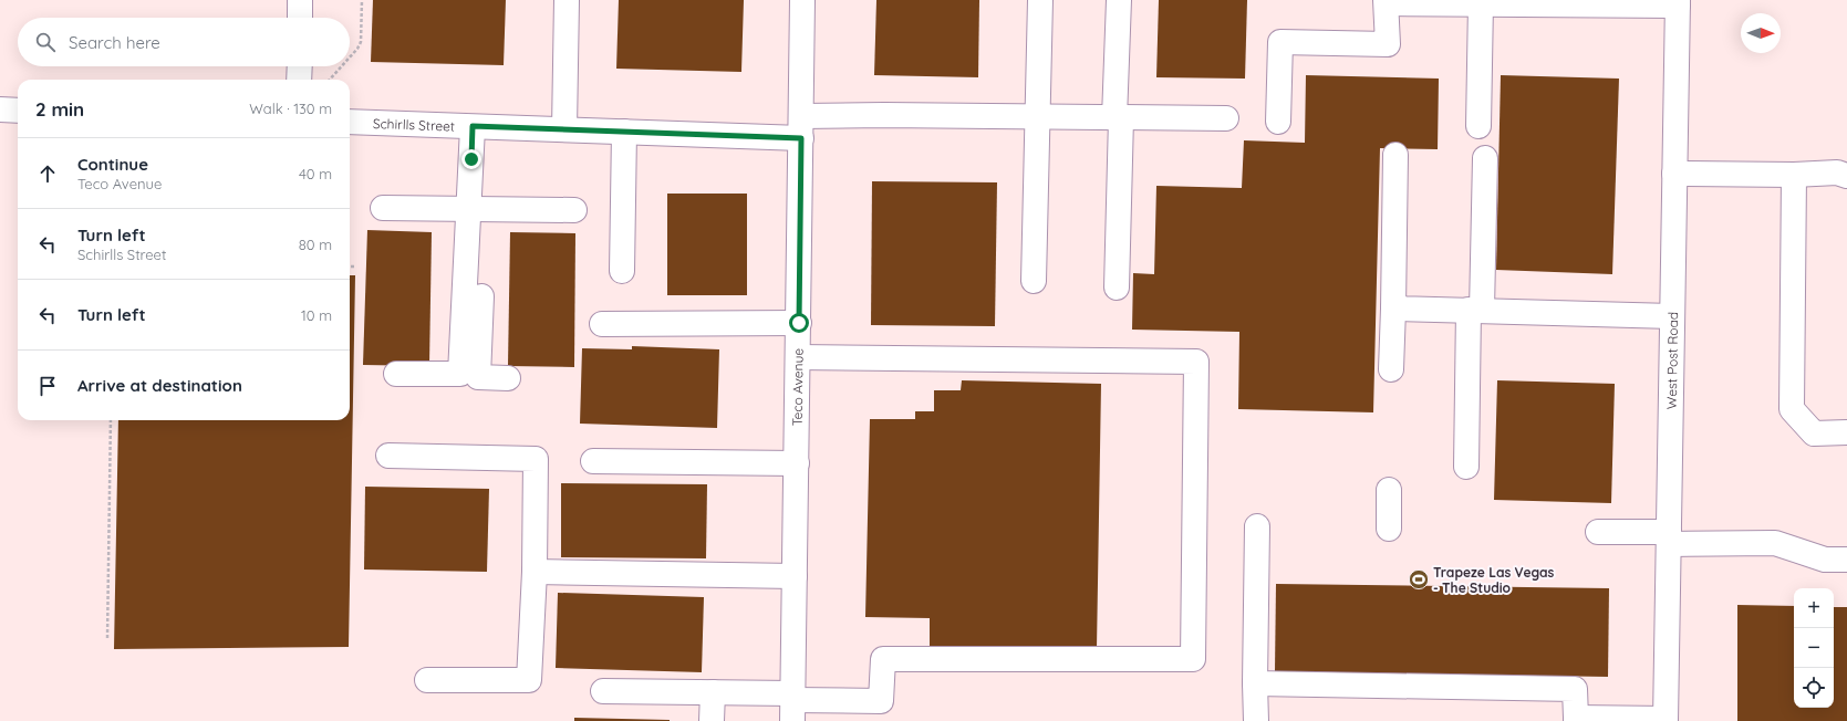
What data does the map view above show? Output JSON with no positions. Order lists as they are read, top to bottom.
{
  "streets": {
    "street": ["Schirlls Street", "West Post Road", "Teco Avenue"]
  },
  "crossings": [
    ["Schirlls Street", "Teco Avenue"]
  ],
  "places": {
    "sports": ["Trapeze Las Vegas - The Studio"]
  },
  "north": "right",
  "page": {
    "search": "Search here",
    "heading": ["2 min", "Walk · 130 m"],
    "list": [
      ["Continue", "Teco Avenue", "40 m"],
      ["Turn left", "Schirlls Street", "80 m"],
      ["Turn left", "10 m"],
      "Arrive at destination"
    ],
    "map_buttons": ["+", "−"]
  }
}
